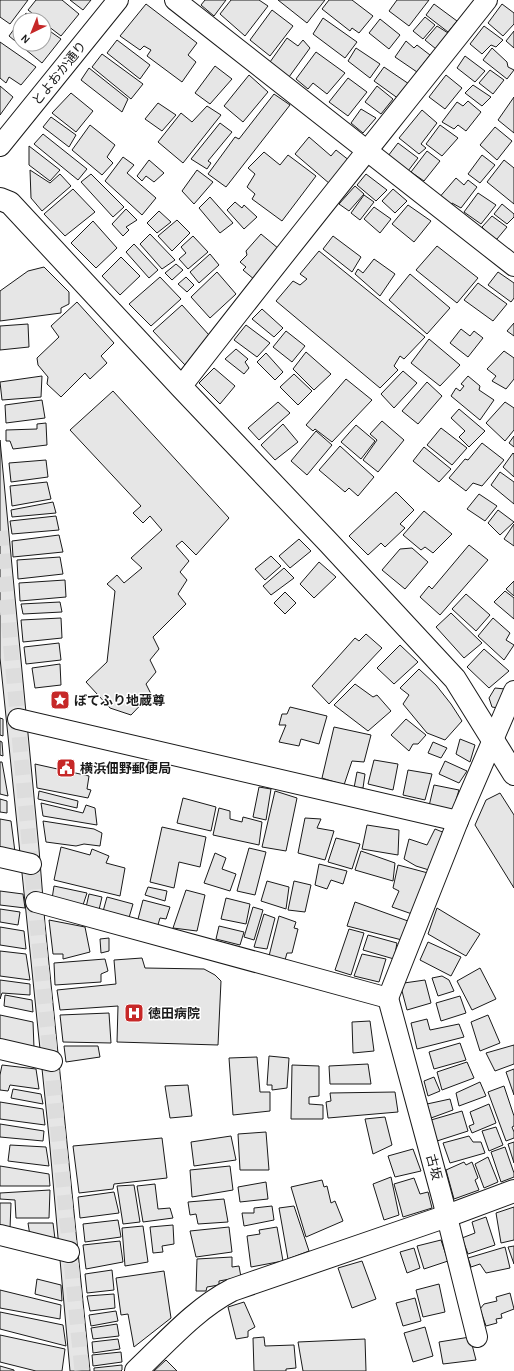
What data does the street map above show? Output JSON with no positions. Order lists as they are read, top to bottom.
{
  "streets": {
    "street": ["とよおか通り", "古坂"]
  },
  "places": {
    "place": ["ぼてふり地蔵尊"],
    "public building": ["横浜佃野郵便局"],
    "hospital": ["徳田病院"]
  },
  "north": "bottom left"
}
